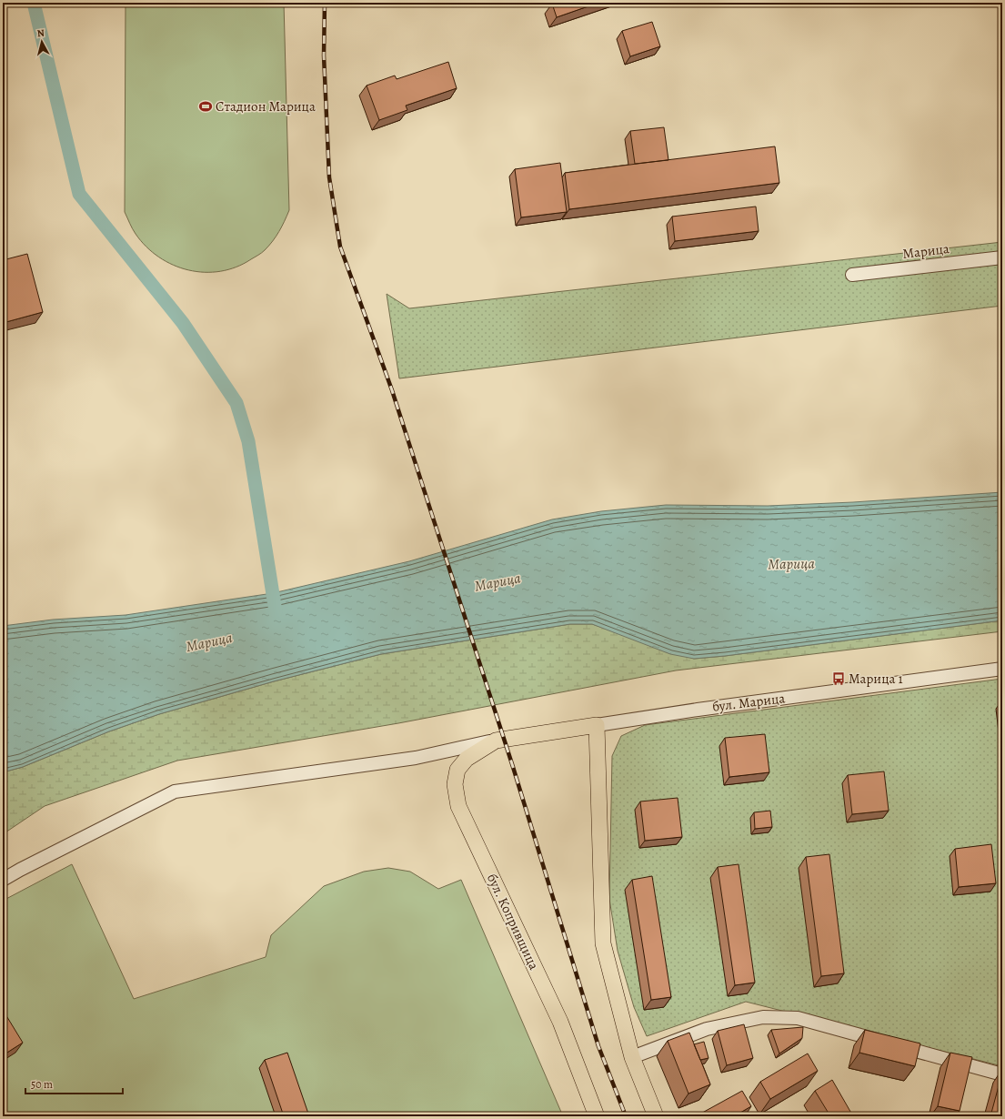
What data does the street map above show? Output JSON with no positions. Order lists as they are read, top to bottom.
{
  "streets": {
    "main road": ["бул. Марица", "бул. Копривщица"],
    "street": ["Марица"]
  },
  "crossings": [
    ["бул. Марица", "бул. Копривщица"]
  ],
  "water": ["Марица"],
  "places": {
    "sports": ["Стадион Марица"],
    "bus stop": ["Марица 1"]
  },
  "scale_bar": "50 m",
  "north": "top"
}
